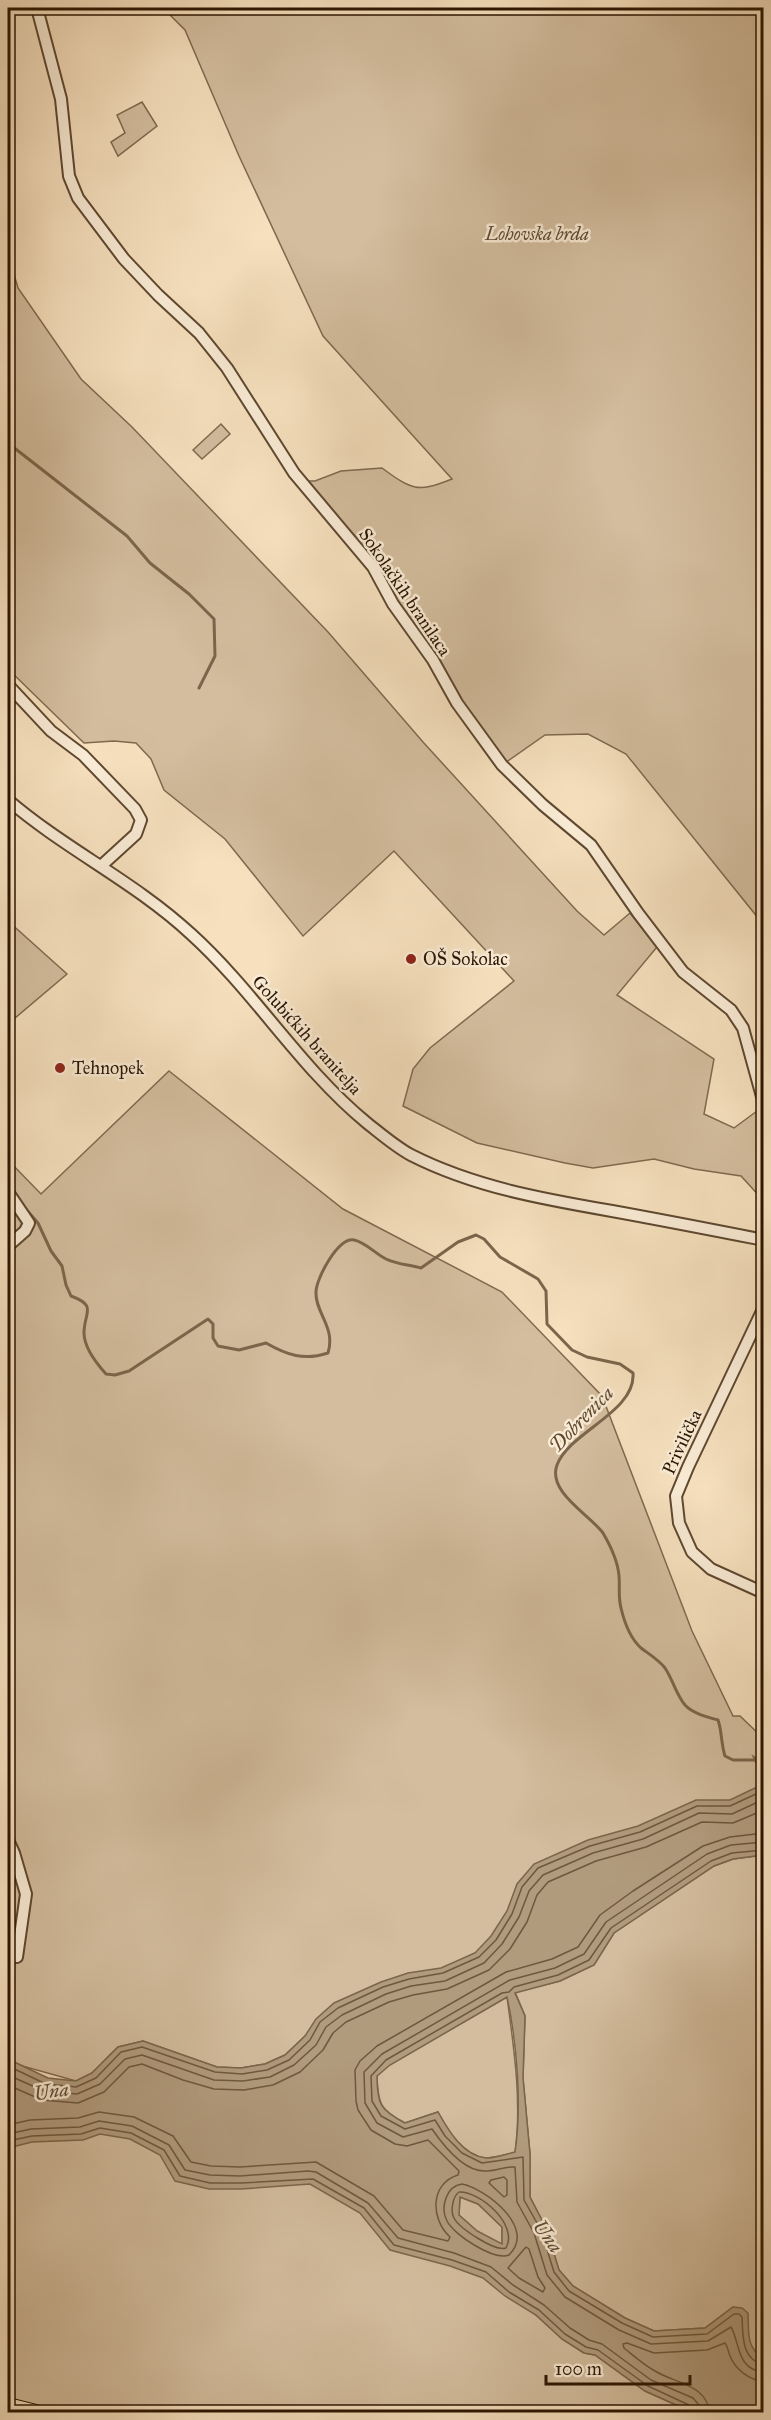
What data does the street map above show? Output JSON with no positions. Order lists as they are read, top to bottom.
{
  "streets": {
    "street": ["Sokolačkih branilaca", "Golubićkih branitelja", "Privilička"]
  },
  "water": ["Dobrenica", "Una"],
  "parks": ["Lohovska brda"],
  "places": ["OŠ Sokolac", "Tehnopek"],
  "scale_bar": "100 m"
}
